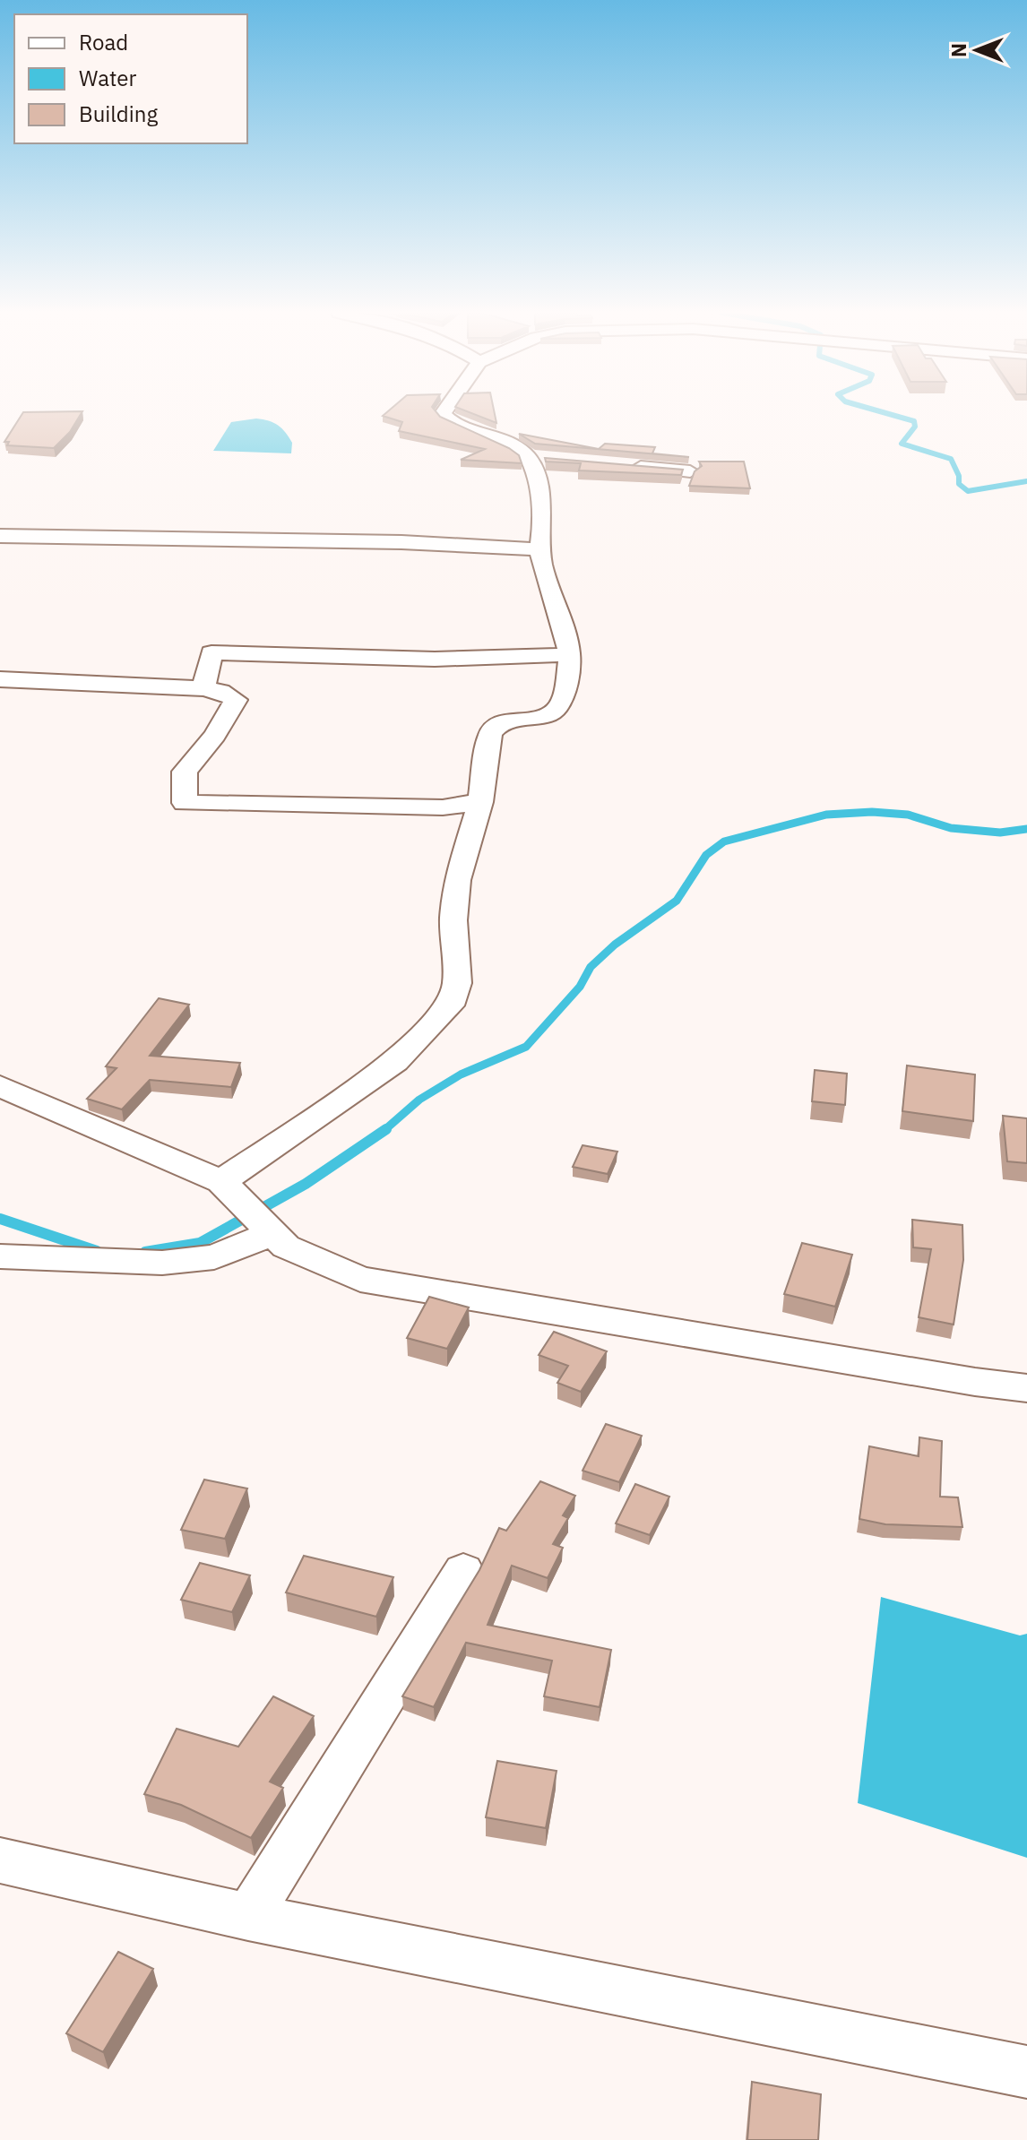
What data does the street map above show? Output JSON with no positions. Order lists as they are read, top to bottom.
{
  "legend": ["Road", "Water", "Building"],
  "north": "left"
}
